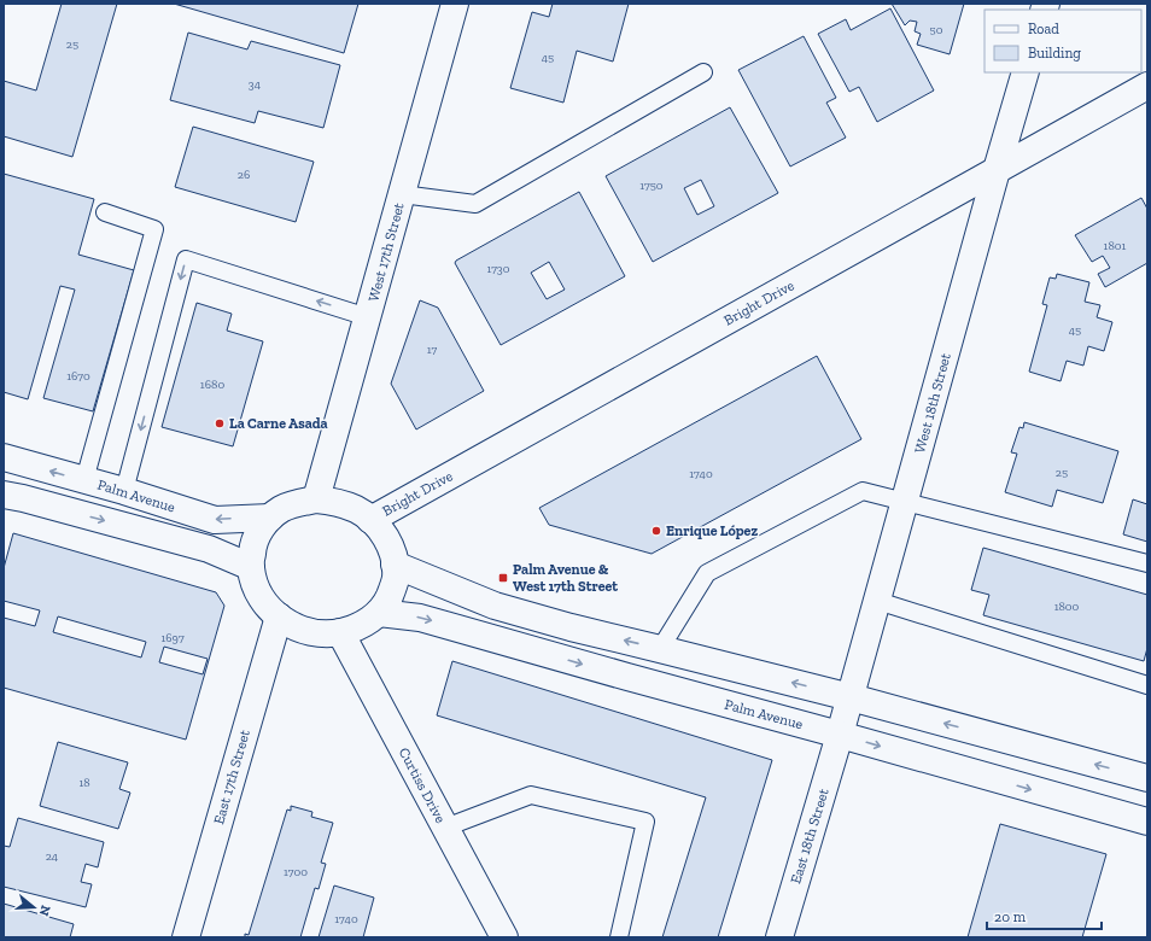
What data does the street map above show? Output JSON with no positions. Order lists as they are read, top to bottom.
{
  "streets": {
    "street": [
      "West 17th Street",
      "Bright Drive",
      "West 18th Street",
      "Palm Avenue",
      "East 17th Street",
      "Curtiss Drive",
      "East 18th Street"
    ]
  },
  "crossings": [
    ["West 17th Street", "Bright Drive"],
    ["West 17th Street", "Palm Avenue"],
    ["West 17th Street", "East 17th Street"],
    ["West 17th Street", "Curtiss Drive"],
    ["Bright Drive", "West 18th Street"],
    ["Bright Drive", "Palm Avenue"],
    ["Bright Drive", "East 17th Street"],
    ["Bright Drive", "Curtiss Drive"],
    ["West 18th Street", "Palm Avenue"],
    ["West 18th Street", "East 18th Street"],
    ["Palm Avenue", "East 17th Street"],
    ["Palm Avenue", "Curtiss Drive"],
    ["Palm Avenue", "East 18th Street"],
    ["East 17th Street", "Curtiss Drive"]
  ],
  "places": {
    "other": ["La Carne Asada", "Enrique López"],
    "transit": ["Palm Avenue & West 17th Street"]
  },
  "house_numbers": [
    "50",
    "25",
    "45",
    "34",
    "26",
    "1750",
    "1801",
    "1730",
    "45",
    "17",
    "1670",
    "1680",
    "25",
    "1740",
    "1800",
    "1697",
    "18",
    "24",
    "1700",
    "1740"
  ],
  "legend": ["Road", "Building"],
  "scale_bar": "20 m",
  "north": "right"
}
